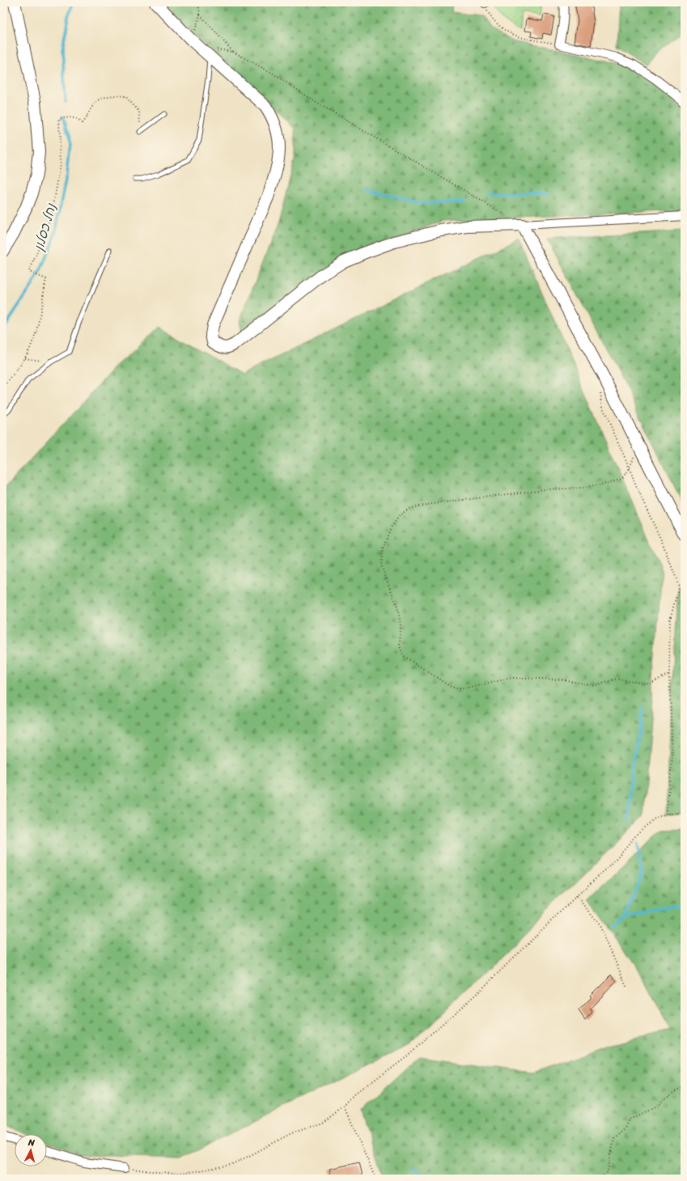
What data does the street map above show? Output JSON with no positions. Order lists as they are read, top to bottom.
{
  "water": ["נחל כסלון"],
  "north": "top"
}
